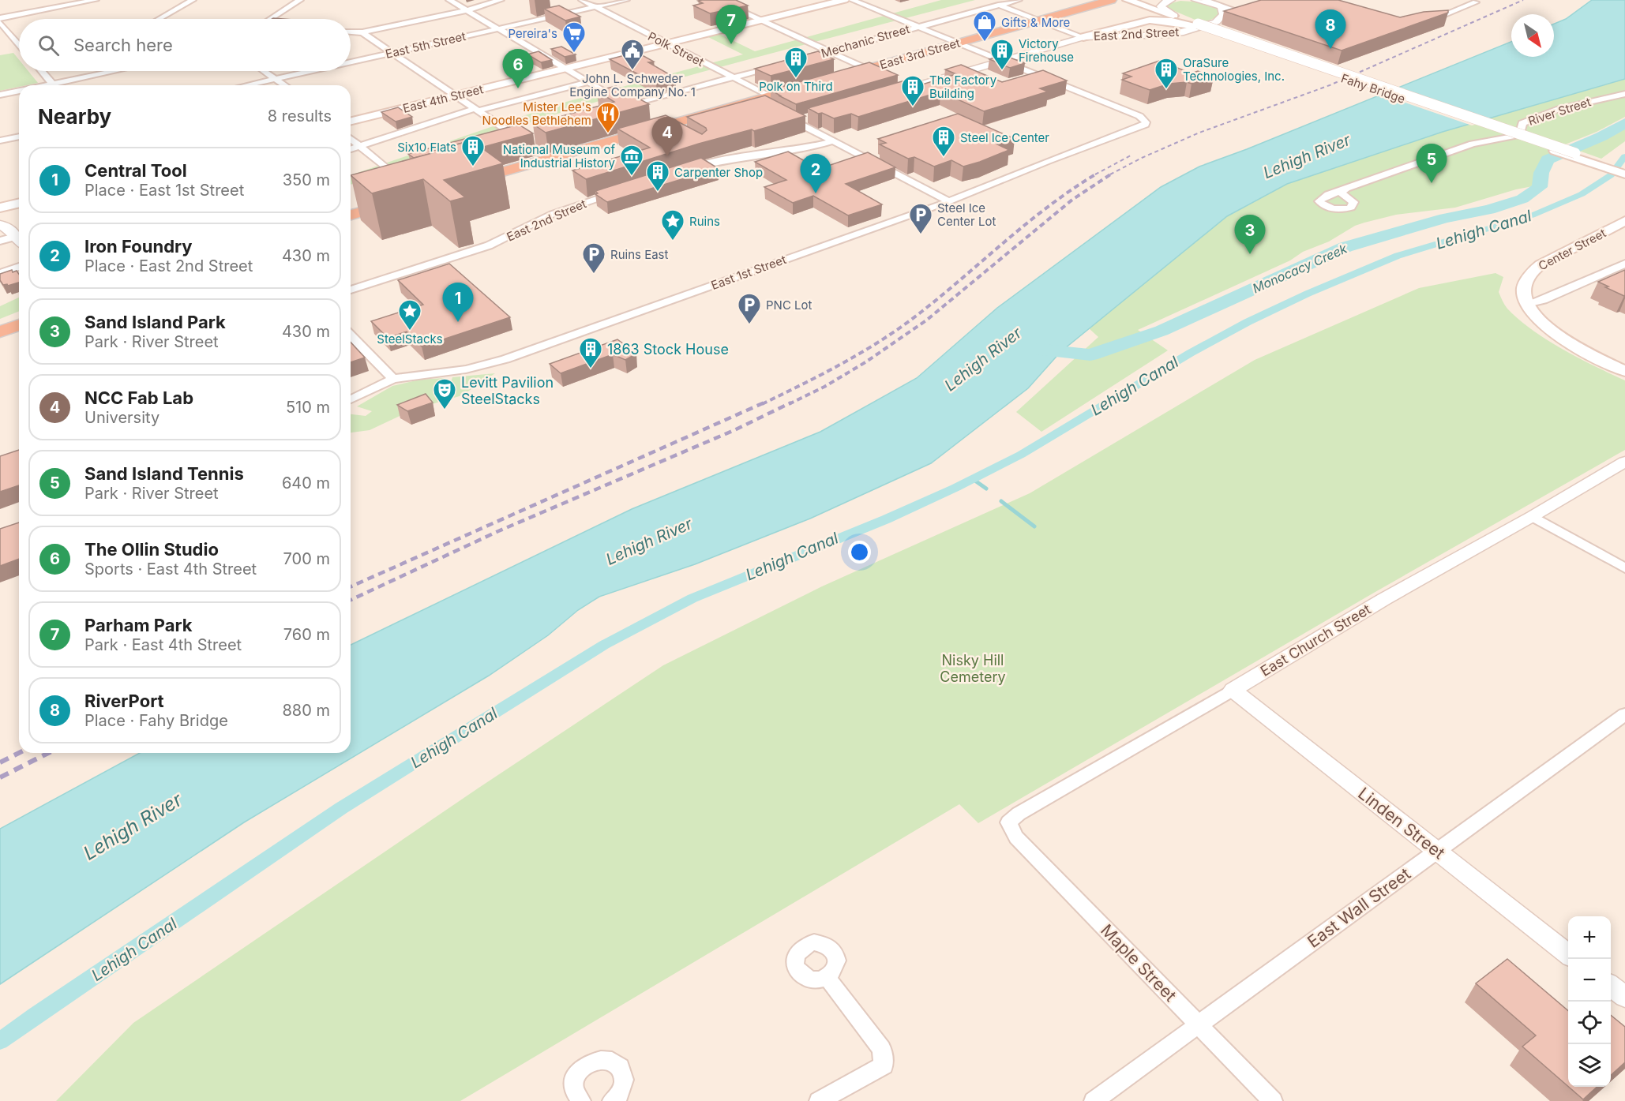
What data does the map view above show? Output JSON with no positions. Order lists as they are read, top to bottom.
{
  "streets": {
    "highway": ["East 3rd Street"],
    "main road": ["Fahy Bridge", "East 4th Street", "Center Street"],
    "street": [
      "East 2nd Street",
      "Mechanic Street",
      "East 5th Street",
      "Polk Street",
      "River Street",
      "East 1st Street",
      "East Church Street",
      "Linden Street",
      "East Wall Street",
      "Maple Street"
    ]
  },
  "crossings": [
    ["East 2nd Street", "East 1st Street"],
    ["East 5th Street", "Polk Street"],
    ["Polk Street", "East 4th Street"],
    ["East Church Street", "Linden Street"],
    ["East Church Street", "Maple Street"],
    ["Linden Street", "East Wall Street"],
    ["East Wall Street", "Maple Street"]
  ],
  "water": ["Lehigh River", "Lehigh Canal", "Monocacy Creek"],
  "parks": ["Nisky Hill Cemetery"],
  "places": {
    "shop": ["Gifts & More"],
    "supermarket": ["Pereira's"],
    "public building": ["John L. Schweder Engine Company No. 1"],
    "building": [
      "Victory Firehouse",
      "Polk on Third",
      "OraSure Technologies, Inc.",
      "The Factory Building",
      "Steel Ice Center",
      "Six10 Flats",
      "Carpenter Shop",
      "1863 Stock House"
    ],
    "restaurant": ["Mister Lee's Noodles Bethlehem"],
    "museum": ["National Museum of Industrial History"],
    "parking": ["Steel Ice Center Lot", "Ruins East", "PNC Lot"],
    "place": ["Ruins", "SteelStacks"],
    "theatre": ["Levitt Pavilion SteelStacks"]
  },
  "north": "bottom right",
  "page": {
    "pins": [
      "7",
      "8",
      "6",
      "4",
      "5",
      "2",
      "3",
      "1"
    ],
    "search": "Search here",
    "heading": ["Nearby", "8 results"],
    "list": [
      {
        "mark": "1",
        "name": "Central Tool",
        "note": "Place · East 1st Street",
        "value": "350 m"
      },
      {
        "mark": "2",
        "name": "Iron Foundry",
        "note": "Place · East 2nd Street",
        "value": "430 m"
      },
      {
        "mark": "3",
        "name": "Sand Island Park",
        "note": "Park · River Street",
        "value": "430 m"
      },
      {
        "mark": "4",
        "name": "NCC Fab Lab",
        "note": "University",
        "value": "510 m"
      },
      {
        "mark": "5",
        "name": "Sand Island Tennis",
        "note": "Park · River Street",
        "value": "640 m"
      },
      {
        "mark": "6",
        "name": "The Ollin Studio",
        "note": "Sports · East 4th Street",
        "value": "700 m"
      },
      {
        "mark": "7",
        "name": "Parham Park",
        "note": "Park · East 4th Street",
        "value": "760 m"
      },
      {
        "mark": "8",
        "name": "RiverPort",
        "note": "Place · Fahy Bridge",
        "value": "880 m"
      }
    ],
    "map_buttons": ["+", "−"]
  }
}
